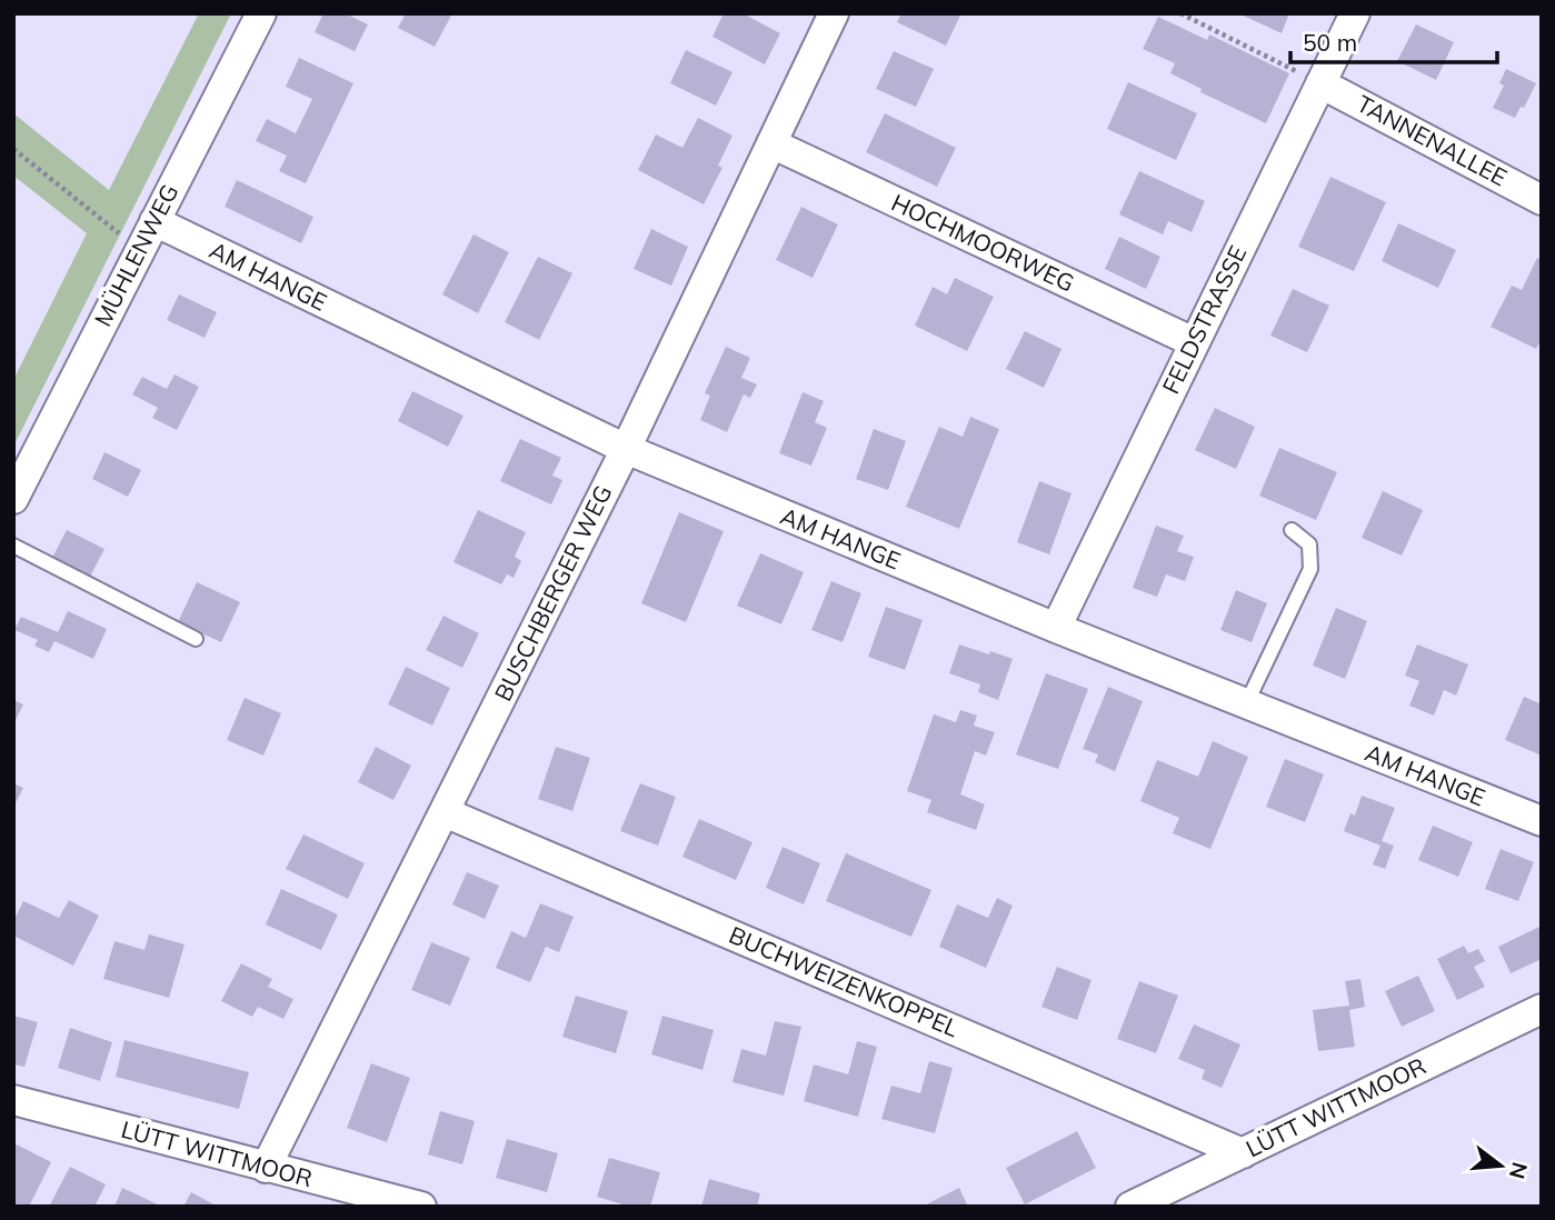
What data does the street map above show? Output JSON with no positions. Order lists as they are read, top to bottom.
{
  "streets": {
    "street": [
      "TANNENALLEE",
      "HOCHMOORWEG",
      "MÜHLENWEG",
      "AM HANGE",
      "FELDSTRASSE",
      "BUSCHBERGER WEG",
      "BUCHWEIZENKOPPEL",
      "LÜTT WITTMOOR"
    ]
  },
  "crossings": [
    ["TANNENALLEE", "FELDSTRASSE"],
    ["HOCHMOORWEG", "FELDSTRASSE"],
    ["HOCHMOORWEG", "BUSCHBERGER WEG"],
    ["MÜHLENWEG", "AM HANGE"],
    ["AM HANGE", "FELDSTRASSE"],
    ["AM HANGE", "BUSCHBERGER WEG"],
    ["BUSCHBERGER WEG", "BUCHWEIZENKOPPEL"],
    ["BUSCHBERGER WEG", "LÜTT WITTMOOR"],
    ["BUCHWEIZENKOPPEL", "LÜTT WITTMOOR"]
  ],
  "scale_bar": "50 m",
  "north": "right"
}
